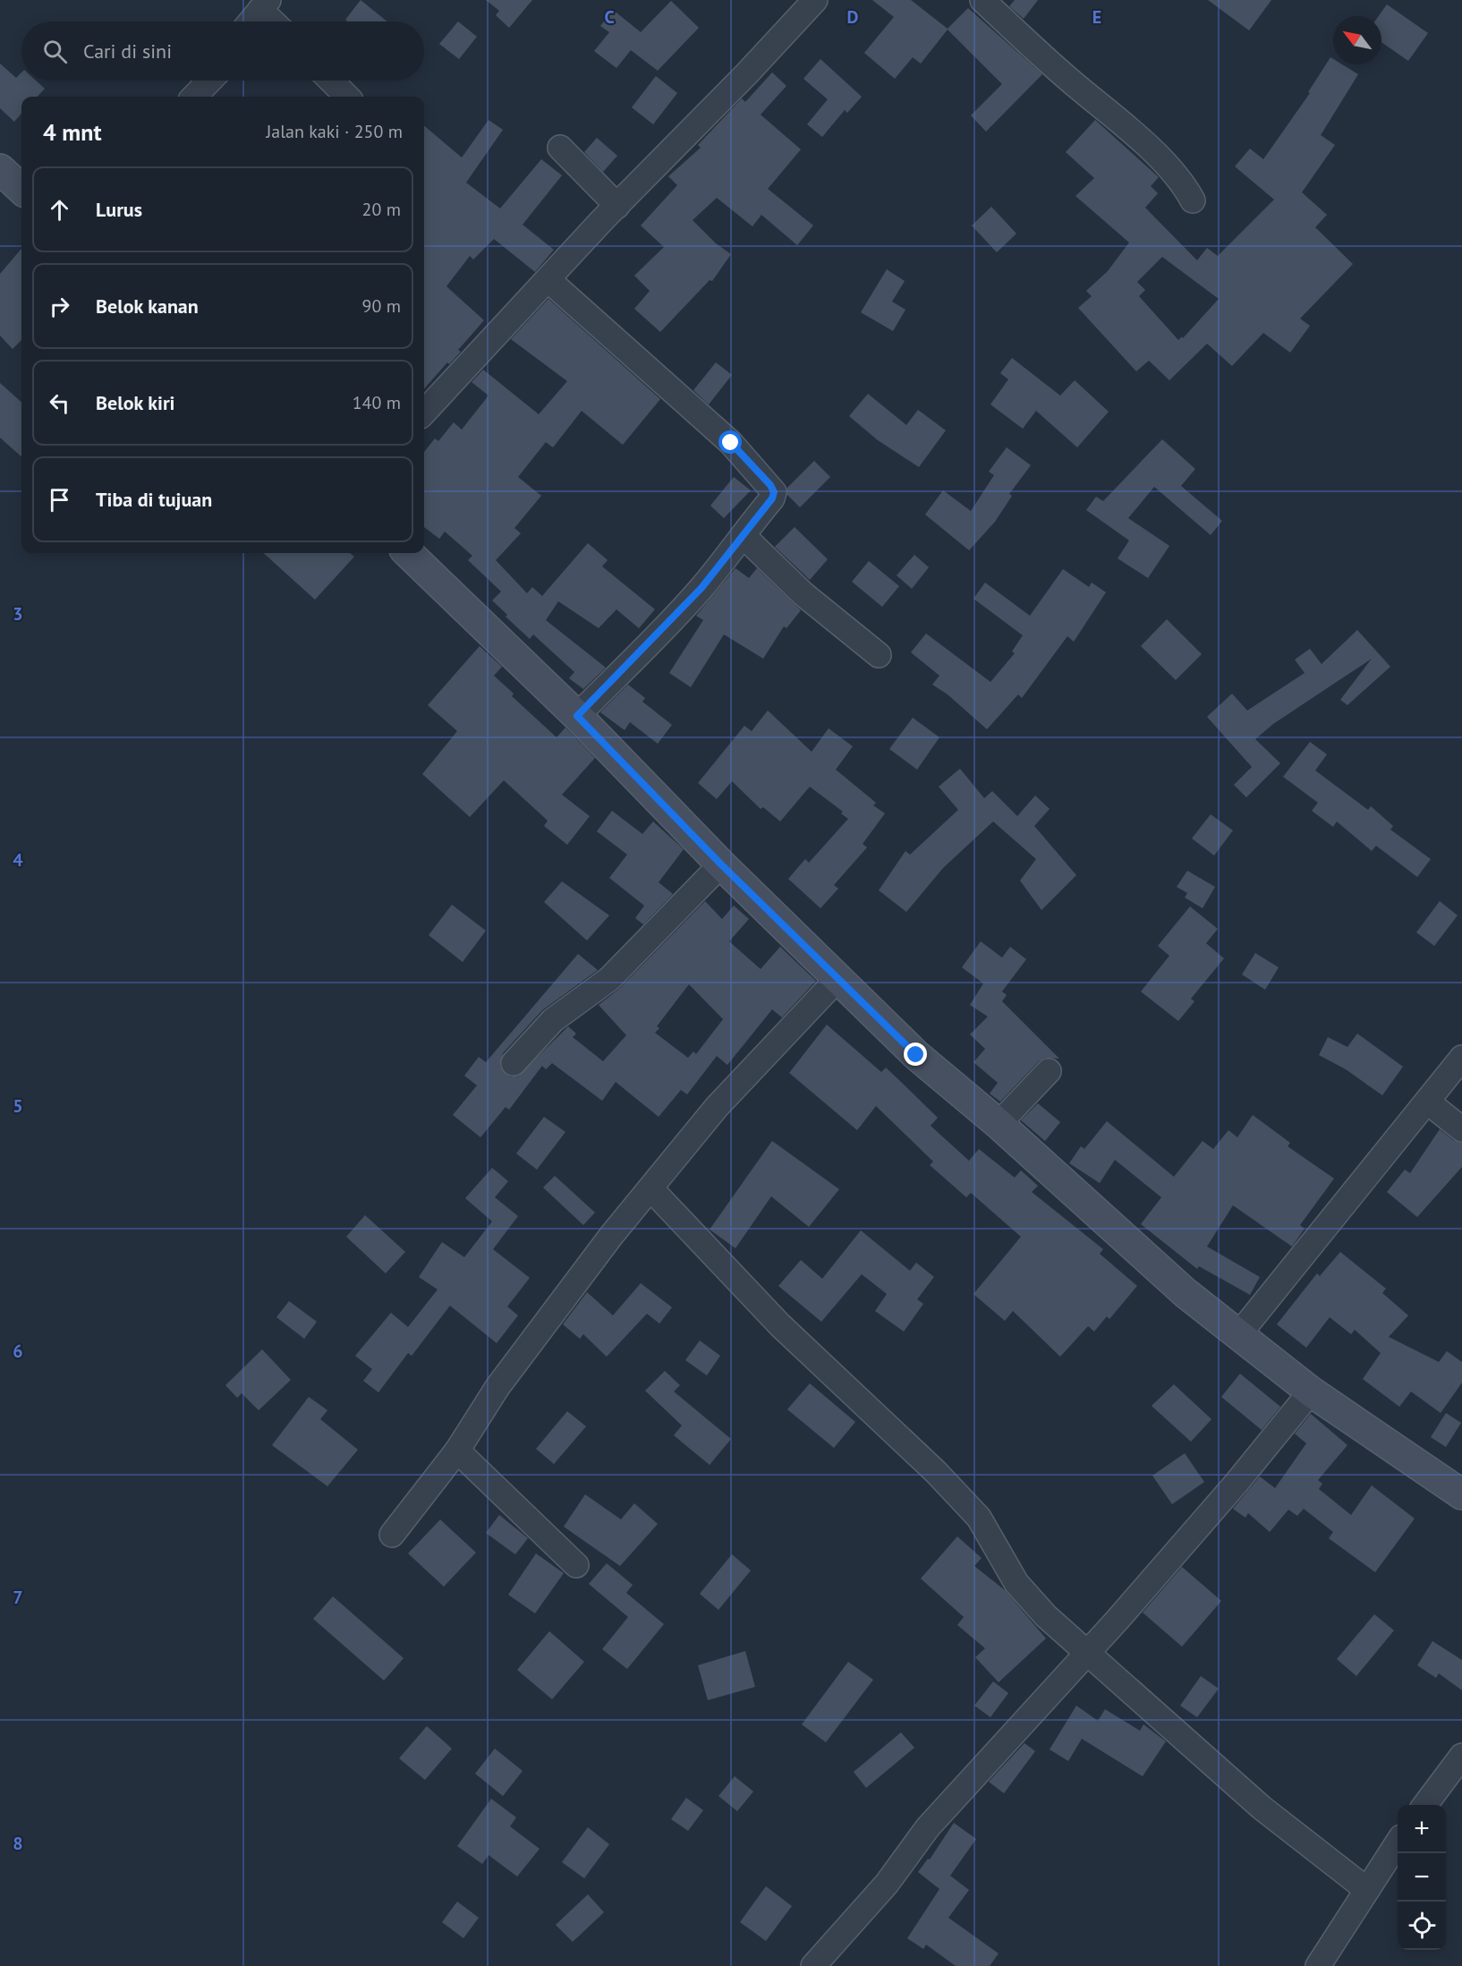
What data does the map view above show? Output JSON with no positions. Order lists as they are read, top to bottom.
{
  "north": "top left",
  "page": {
    "search": "Cari di sini",
    "heading": ["4 mnt", "Jalan kaki · 250 m"],
    "list": [
      ["Lurus", "20 m"],
      ["Belok kanan", "90 m"],
      ["Belok kiri", "140 m"],
      "Tiba di tujuan"
    ],
    "map_buttons": ["+", "−"]
  },
  "grid": {
    "columns": ["C", "D", "E"],
    "rows": [
      "3",
      "4",
      "5",
      "6",
      "7",
      "8"
    ]
  }
}
